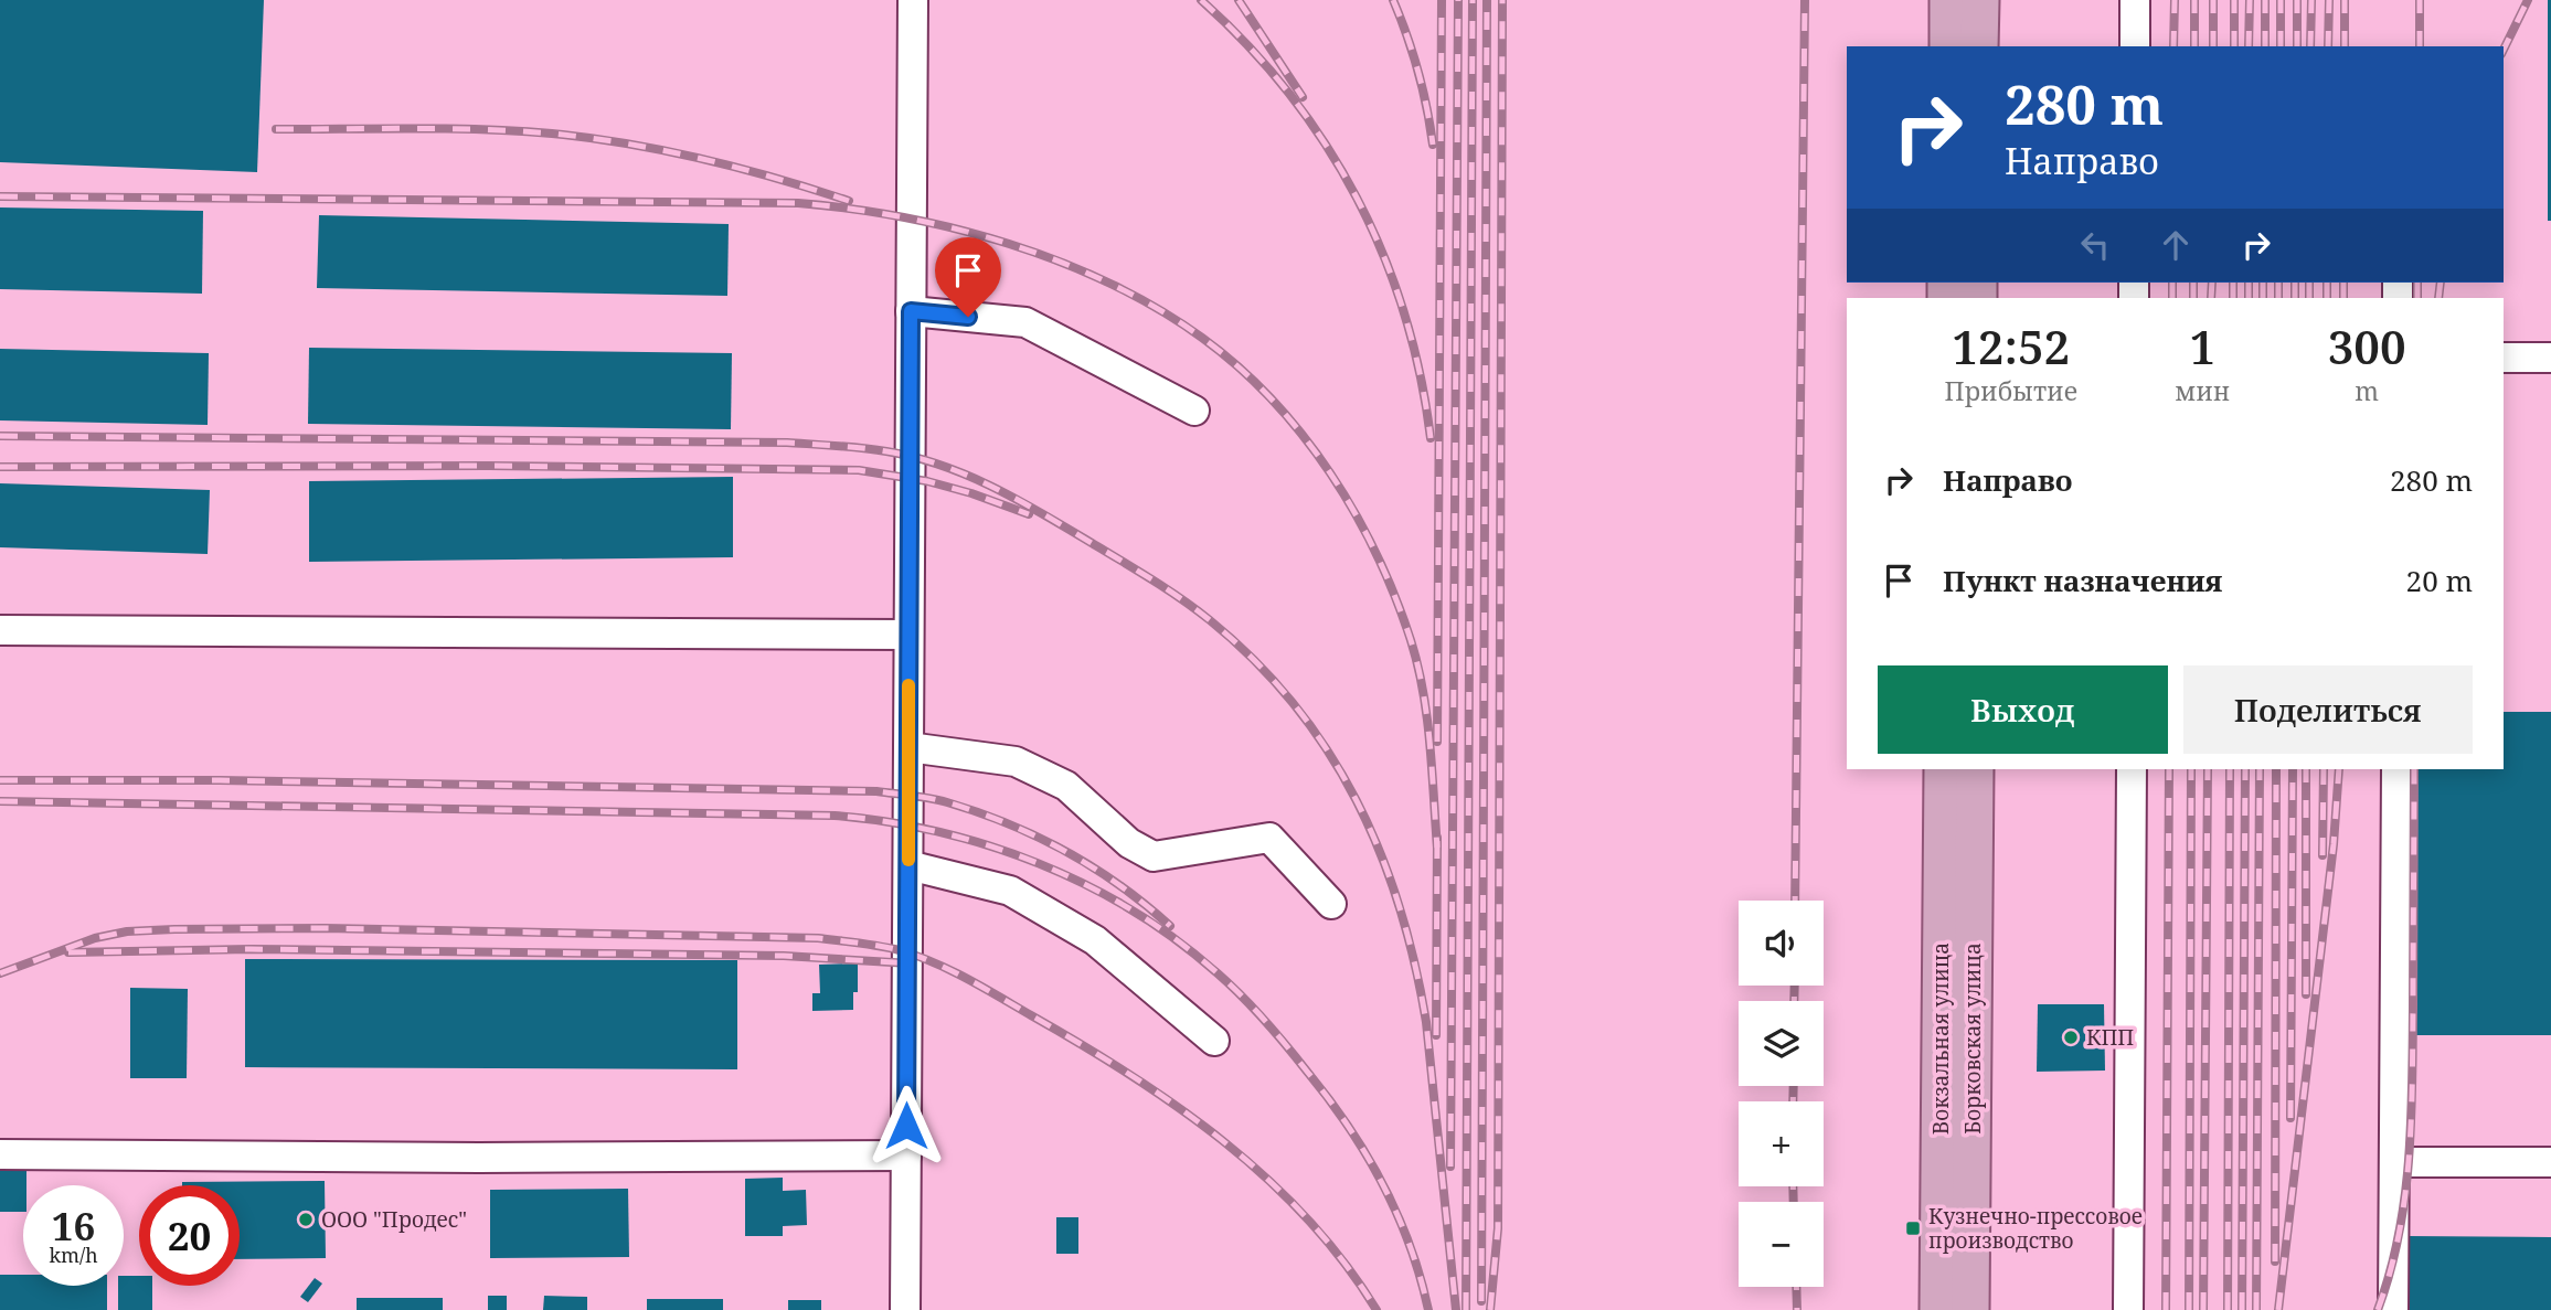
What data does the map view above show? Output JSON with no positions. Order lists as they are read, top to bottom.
{
  "streets": {
    "main road": ["Вокзальная улица", "Борковская улица"]
  },
  "places": {
    "other": ["КПП", "ООО \"Продес\""],
    "transit": ["Кузнечно-прессовое производство"]
  },
  "page": {
    "turn": ["280 m", "Направо"],
    "eta": [
      "12:52",
      "Прибытие",
      "1",
      "мин",
      "300",
      "m"
    ],
    "list": [
      {
        "name": "Направо",
        "value": "280 m"
      },
      {
        "name": "Пункт назначения",
        "value": "20 m"
      }
    ],
    "buttons": ["Выход", "Поделиться"],
    "map_buttons": ["+", "−"],
    "speed": "16 km/h",
    "limit": "20"
  }
}
